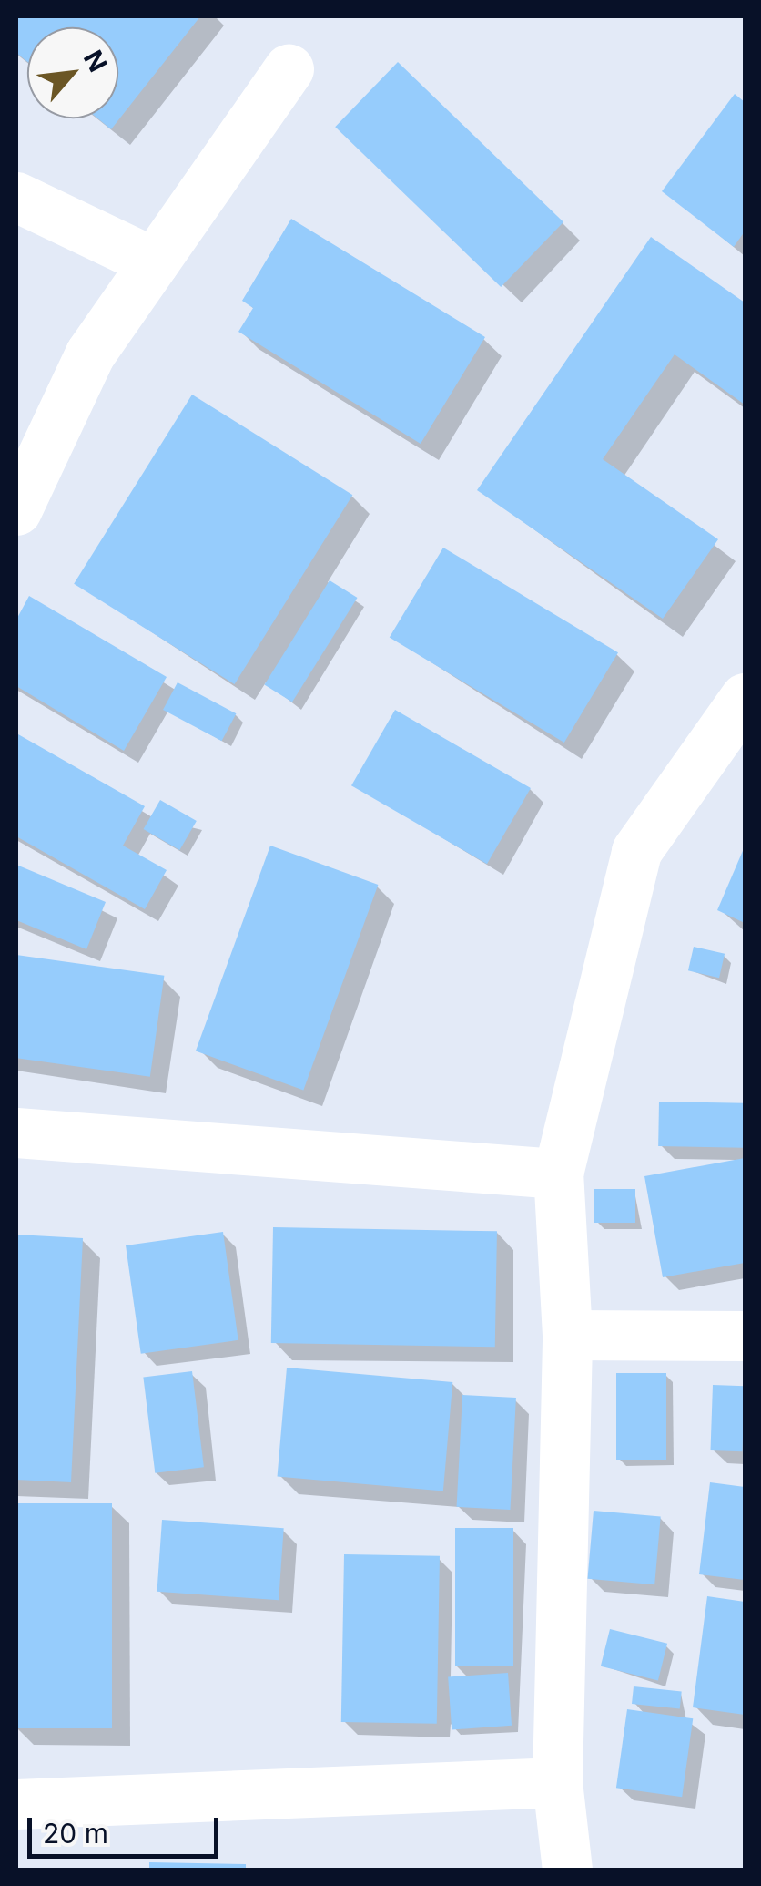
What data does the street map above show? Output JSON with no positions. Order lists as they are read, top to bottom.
{
  "scale_bar": "20 m",
  "north": "top right"
}
